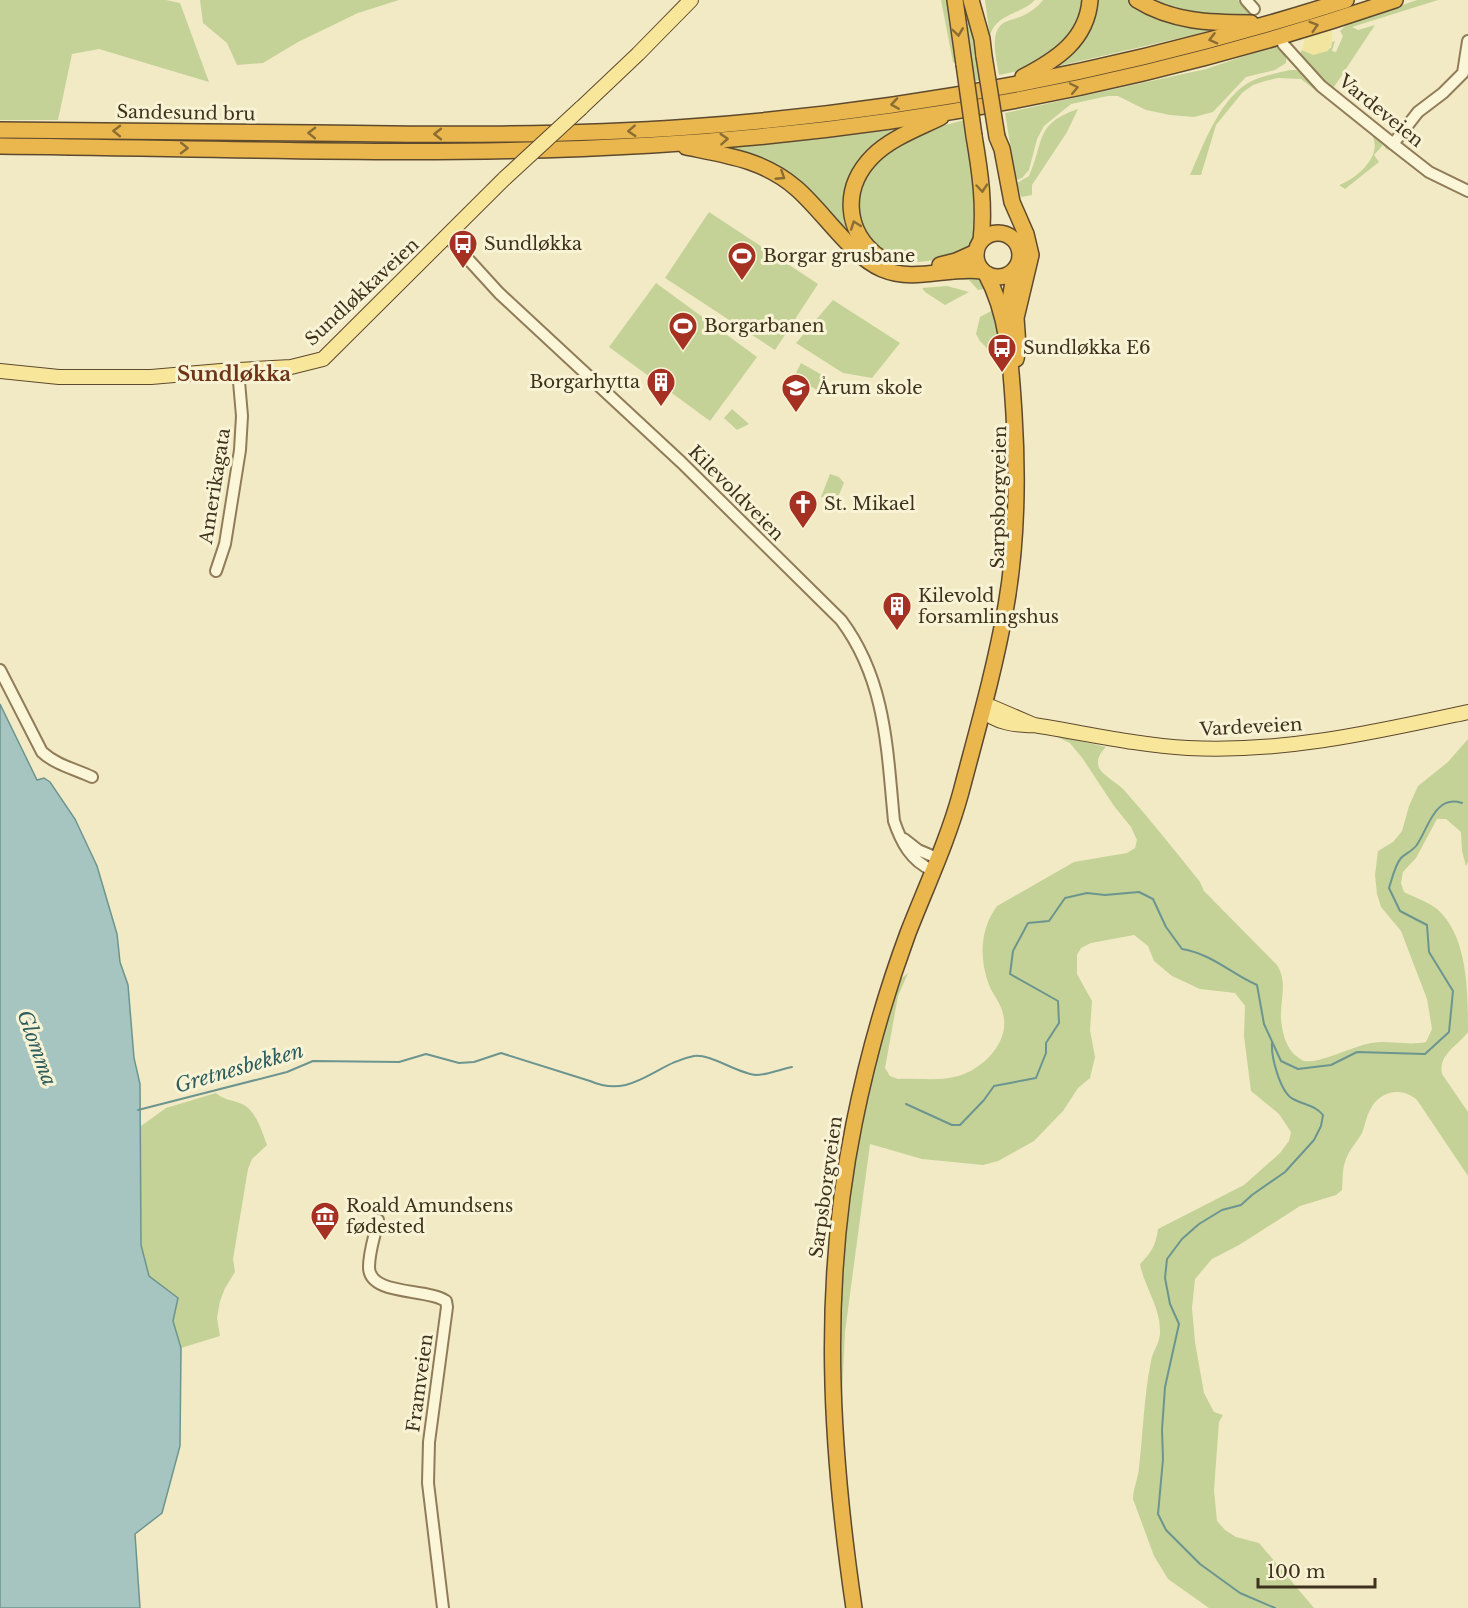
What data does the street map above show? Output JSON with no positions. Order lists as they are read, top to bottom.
{
  "streets": {
    "highway": ["Sandesund bru", "Sarpsborgveien"],
    "main road": ["Vardeveien", "Sundløkkaveien"],
    "street": ["Amerikagata", "Kilevoldveien", "Framveien"]
  },
  "crossings": [
    ["Vardeveien", "Sarpsborgveien"],
    ["Sundløkkaveien", "Amerikagata"],
    ["Sundløkkaveien", "Kilevoldveien"],
    ["Kilevoldveien", "Sarpsborgveien"]
  ],
  "districts": ["Sundløkka"],
  "water": ["Glomma", "Gretnesbekken"],
  "places": {
    "bus stop": ["Sundløkka", "Sundløkka E6"],
    "sports": ["Borgar grusbane", "Borgarbanen"],
    "building": ["Borgarhytta", "Kilevold forsamlingshus"],
    "school or university": ["Årum skole"],
    "church": ["St. Mikael"],
    "museum": ["Roald Amundsens fødested"]
  },
  "scale_bar": "100 m"
}
